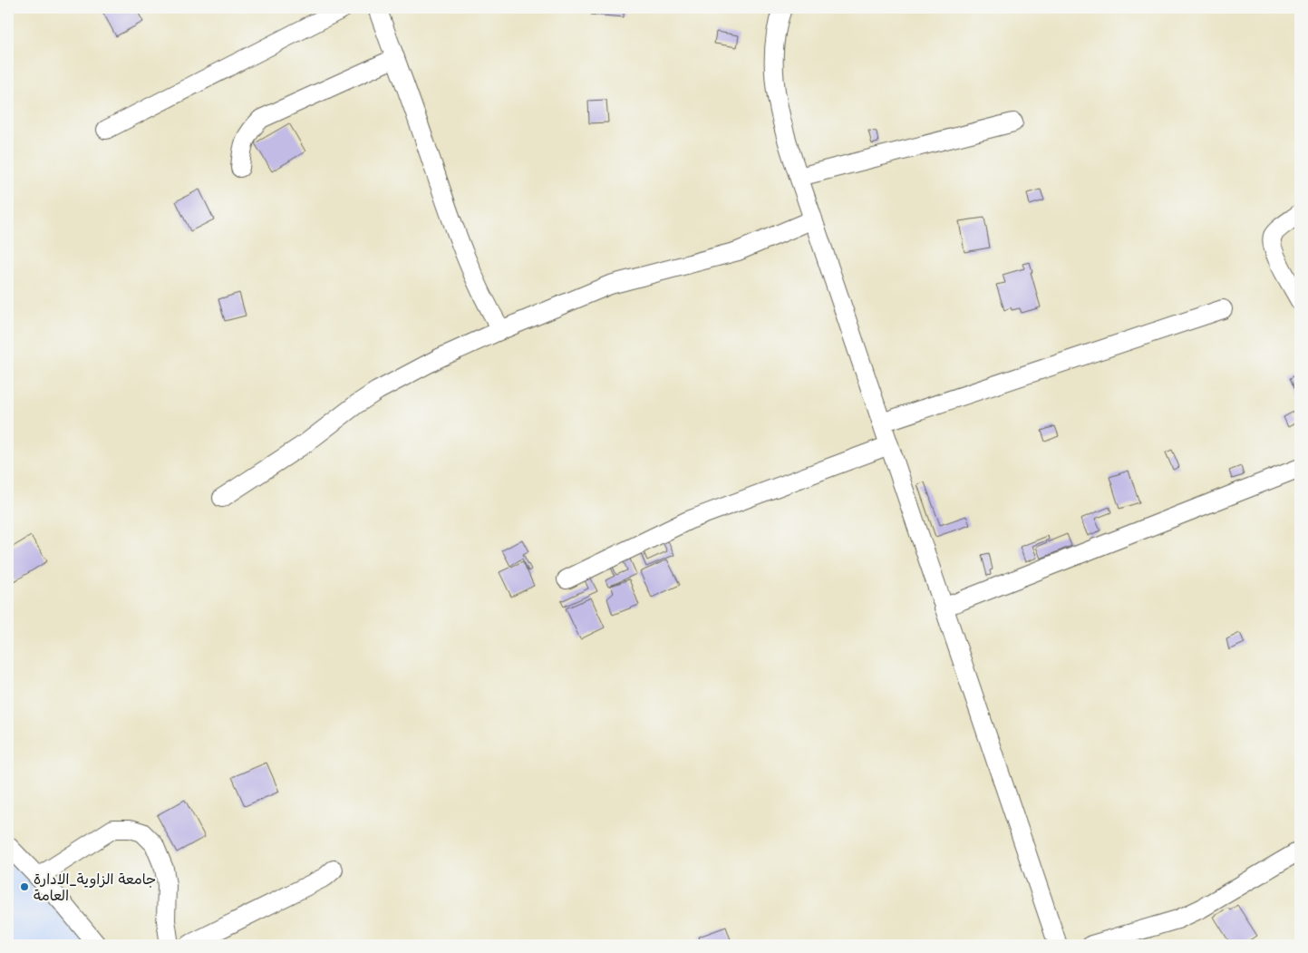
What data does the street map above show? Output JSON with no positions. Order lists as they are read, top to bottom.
{
  "places": ["جامعة الزاوية_الادارة العامة"]
}
